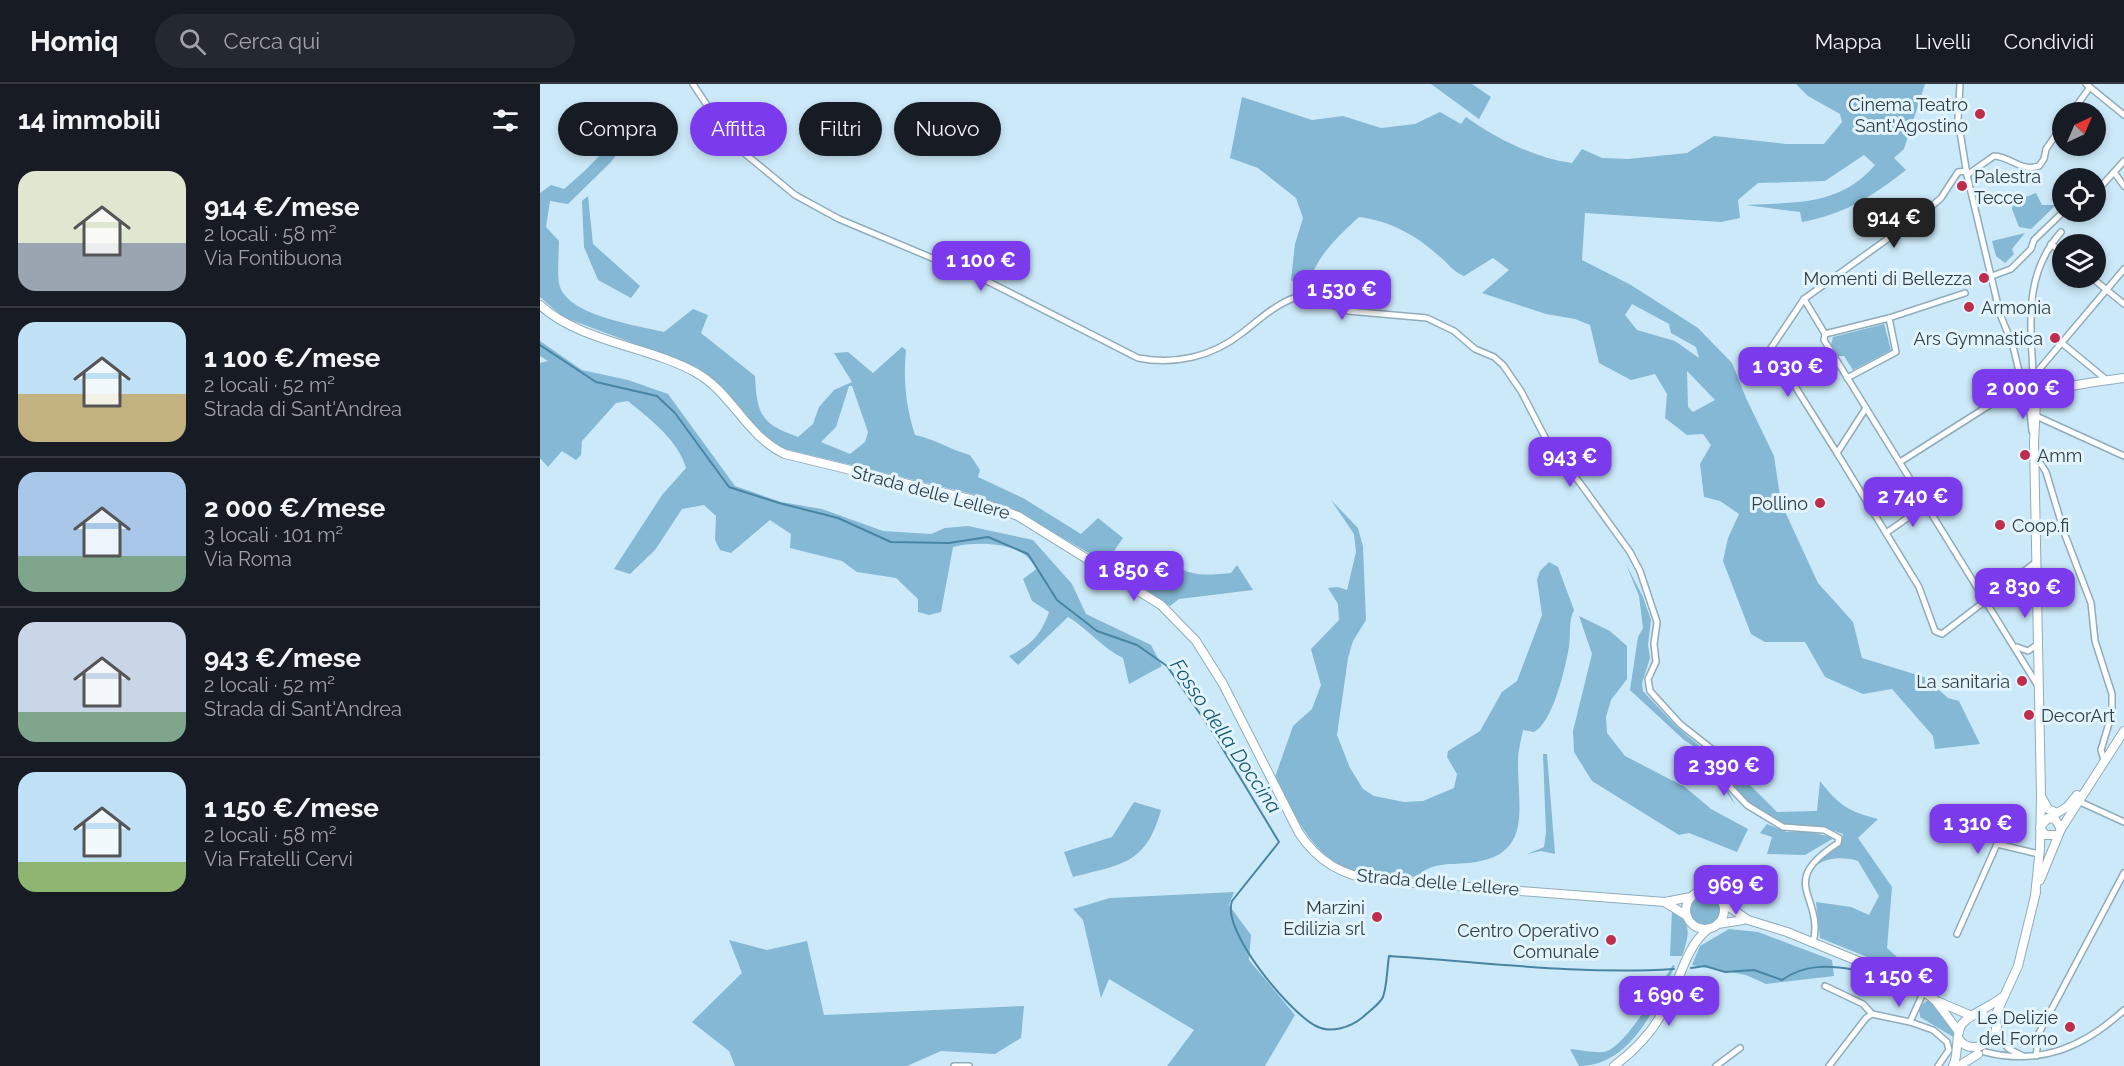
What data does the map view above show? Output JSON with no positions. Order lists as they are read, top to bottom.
{
  "streets": {
    "street": ["Strada delle Lellere"]
  },
  "water": ["Fosso della Doccina"],
  "places": [
    "Cinema Teatro Sant'Agostino",
    "Palestra Tecce",
    "Momenti di Bellezza",
    "Armonia",
    "Ars Gymnastica",
    "Amm",
    "Pollino",
    "Coop.fi",
    "La sanitaria",
    "DecorArt",
    "Marzini Edilizia srl",
    "Centro Operativo Comunale",
    "Le Delizie del Forno"
  ],
  "north": "top right",
  "page": {
    "header": "Homiq",
    "search": "Cerca qui",
    "nav": ["Mappa", "Livelli", "Condividi"],
    "heading": "14 immobili",
    "chip": [
      "Compra",
      "Affitta",
      "Filtri",
      "Nuovo"
    ],
    "list": [
      {
        "name": "914 €/mese",
        "note": "2 locali · 58 m² · Via Fontibuona"
      },
      {
        "name": "1 100 €/mese",
        "note": "2 locali · 52 m² · Strada di Sant'Andrea"
      },
      {
        "name": "2 000 €/mese",
        "note": "3 locali · 101 m² · Via Roma"
      },
      {
        "name": "943 €/mese",
        "note": "2 locali · 52 m² · Strada di Sant'Andrea"
      },
      {
        "name": "1 150 €/mese",
        "note": "2 locali · 58 m² · Via Fratelli Cervi"
      }
    ],
    "price": [
      "914 €",
      "1 100 €",
      "1 530 €",
      "1 030 €",
      "2 000 €",
      "943 €",
      "2 740 €",
      "1 850 €",
      "2 830 €",
      "2 390 €",
      "1 310 €",
      "969 €",
      "1 150 €",
      "1 690 €"
    ]
  }
}
